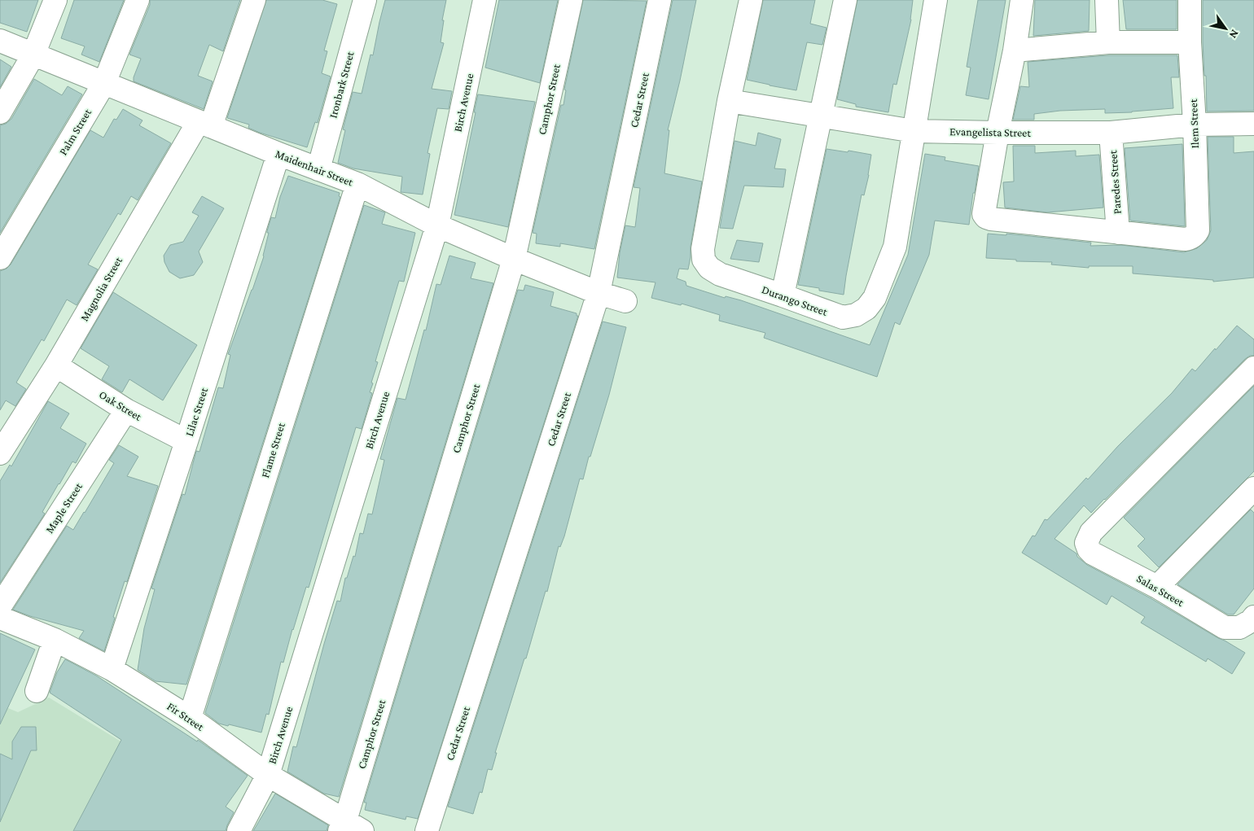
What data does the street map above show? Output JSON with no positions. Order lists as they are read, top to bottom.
{
  "streets": {
    "street": [
      "Ironbark Street",
      "Camphor Street",
      "Cedar Street",
      "Birch Avenue",
      "Ilem Street",
      "Palm Street",
      "Evangelista Street",
      "Maidenhair Street",
      "Paredes Street",
      "Magnolia Street",
      "Durango Street",
      "Oak Street",
      "Lilac Street",
      "Flame Street",
      "Maple Street",
      "Salas Street",
      "Fir Street"
    ]
  },
  "crossings": [
    ["Ironbark Street", "Maidenhair Street"],
    ["Camphor Street", "Maidenhair Street"],
    ["Camphor Street", "Fir Street"],
    ["Cedar Street", "Maidenhair Street"],
    ["Birch Avenue", "Maidenhair Street"],
    ["Birch Avenue", "Fir Street"],
    ["Ilem Street", "Evangelista Street"],
    ["Ilem Street", "Paredes Street"],
    ["Palm Street", "Maidenhair Street"],
    ["Evangelista Street", "Paredes Street"],
    ["Evangelista Street", "Durango Street"],
    ["Maidenhair Street", "Magnolia Street"],
    ["Maidenhair Street", "Lilac Street"],
    ["Maidenhair Street", "Flame Street"],
    ["Magnolia Street", "Oak Street"],
    ["Oak Street", "Lilac Street"],
    ["Oak Street", "Maple Street"],
    ["Lilac Street", "Fir Street"],
    ["Flame Street", "Fir Street"]
  ],
  "north": "bottom right"
}
